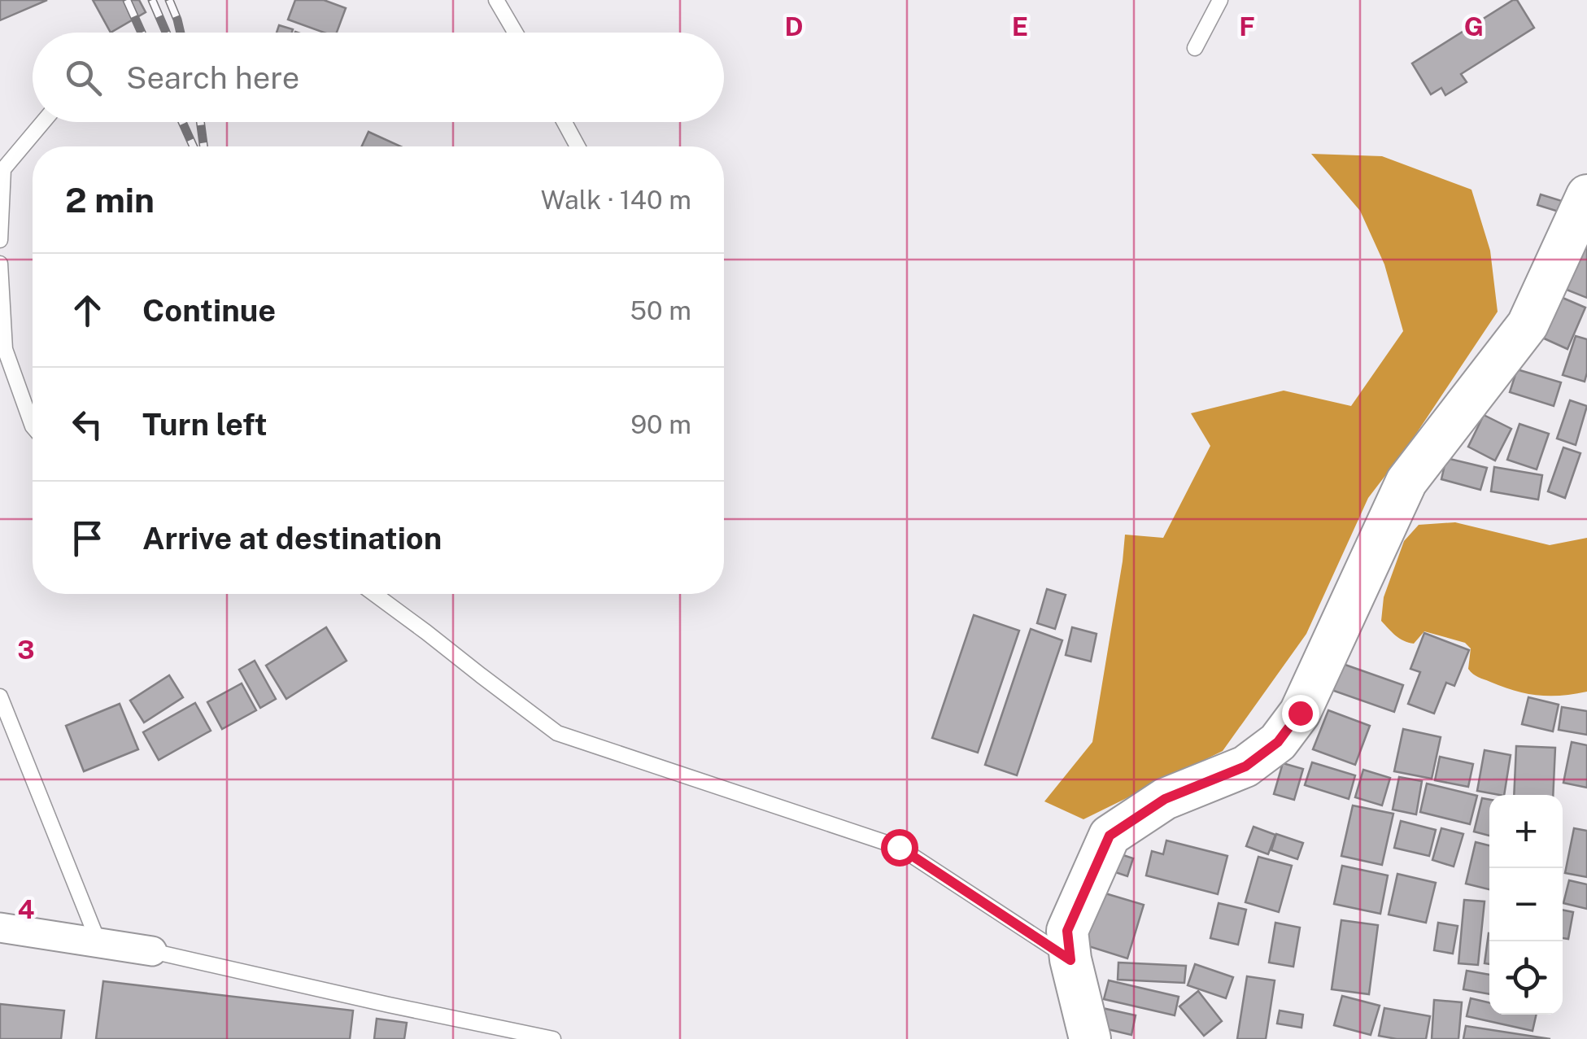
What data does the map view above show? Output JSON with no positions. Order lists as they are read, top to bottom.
{
  "page": {
    "search": "Search here",
    "heading": ["2 min", "Walk · 140 m"],
    "list": [
      ["Continue", "50 m"],
      ["Turn left", "90 m"],
      "Arrive at destination"
    ],
    "map_buttons": ["+", "−"]
  },
  "grid": {
    "columns": [
      "D",
      "E",
      "F",
      "G"
    ],
    "rows": ["3", "4"]
  }
}
